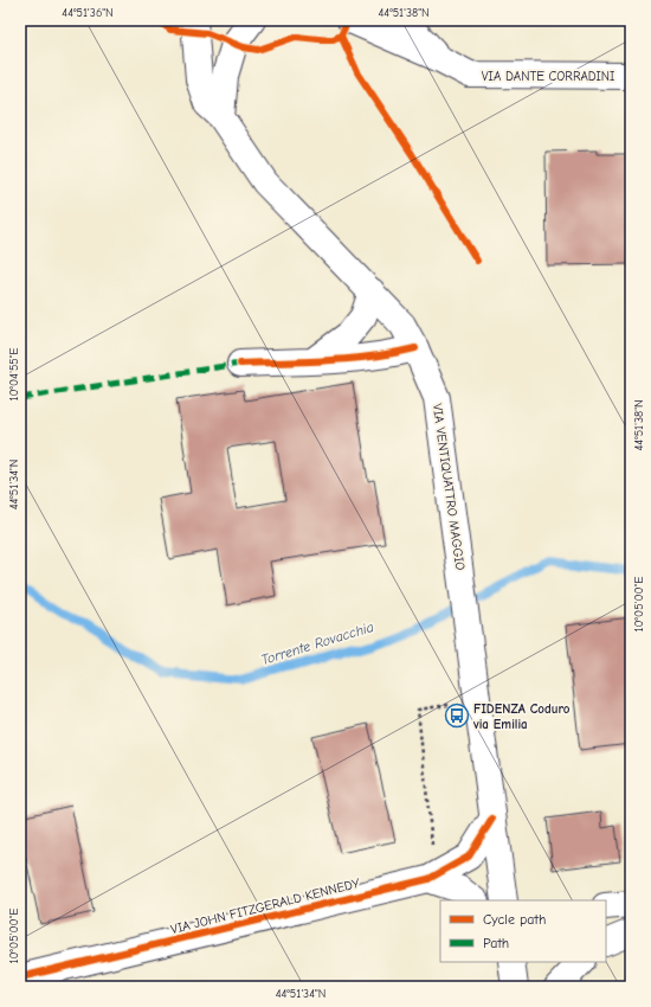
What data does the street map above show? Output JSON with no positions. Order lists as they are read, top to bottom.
{
  "streets": {
    "main road": ["VIA DANTE CORRADINI", "VIA VENTIQUATTRO MAGGIO", "VIA JOHN FITZGERALD KENNEDY"]
  },
  "crossings": [
    ["VIA VENTIQUATTRO MAGGIO", "VIA JOHN FITZGERALD KENNEDY"]
  ],
  "water": ["Torrente Rovacchia"],
  "places": {
    "bus stop": ["FIDENZA Coduro via Emilia"]
  },
  "legend": ["Cycle path", "Path"],
  "coordinates": [
    "44°51'36\"N",
    "44°51'38\"N",
    "10°04'55\"E",
    "44°51'34\"N",
    "10°05'00\"E"
  ]
}
